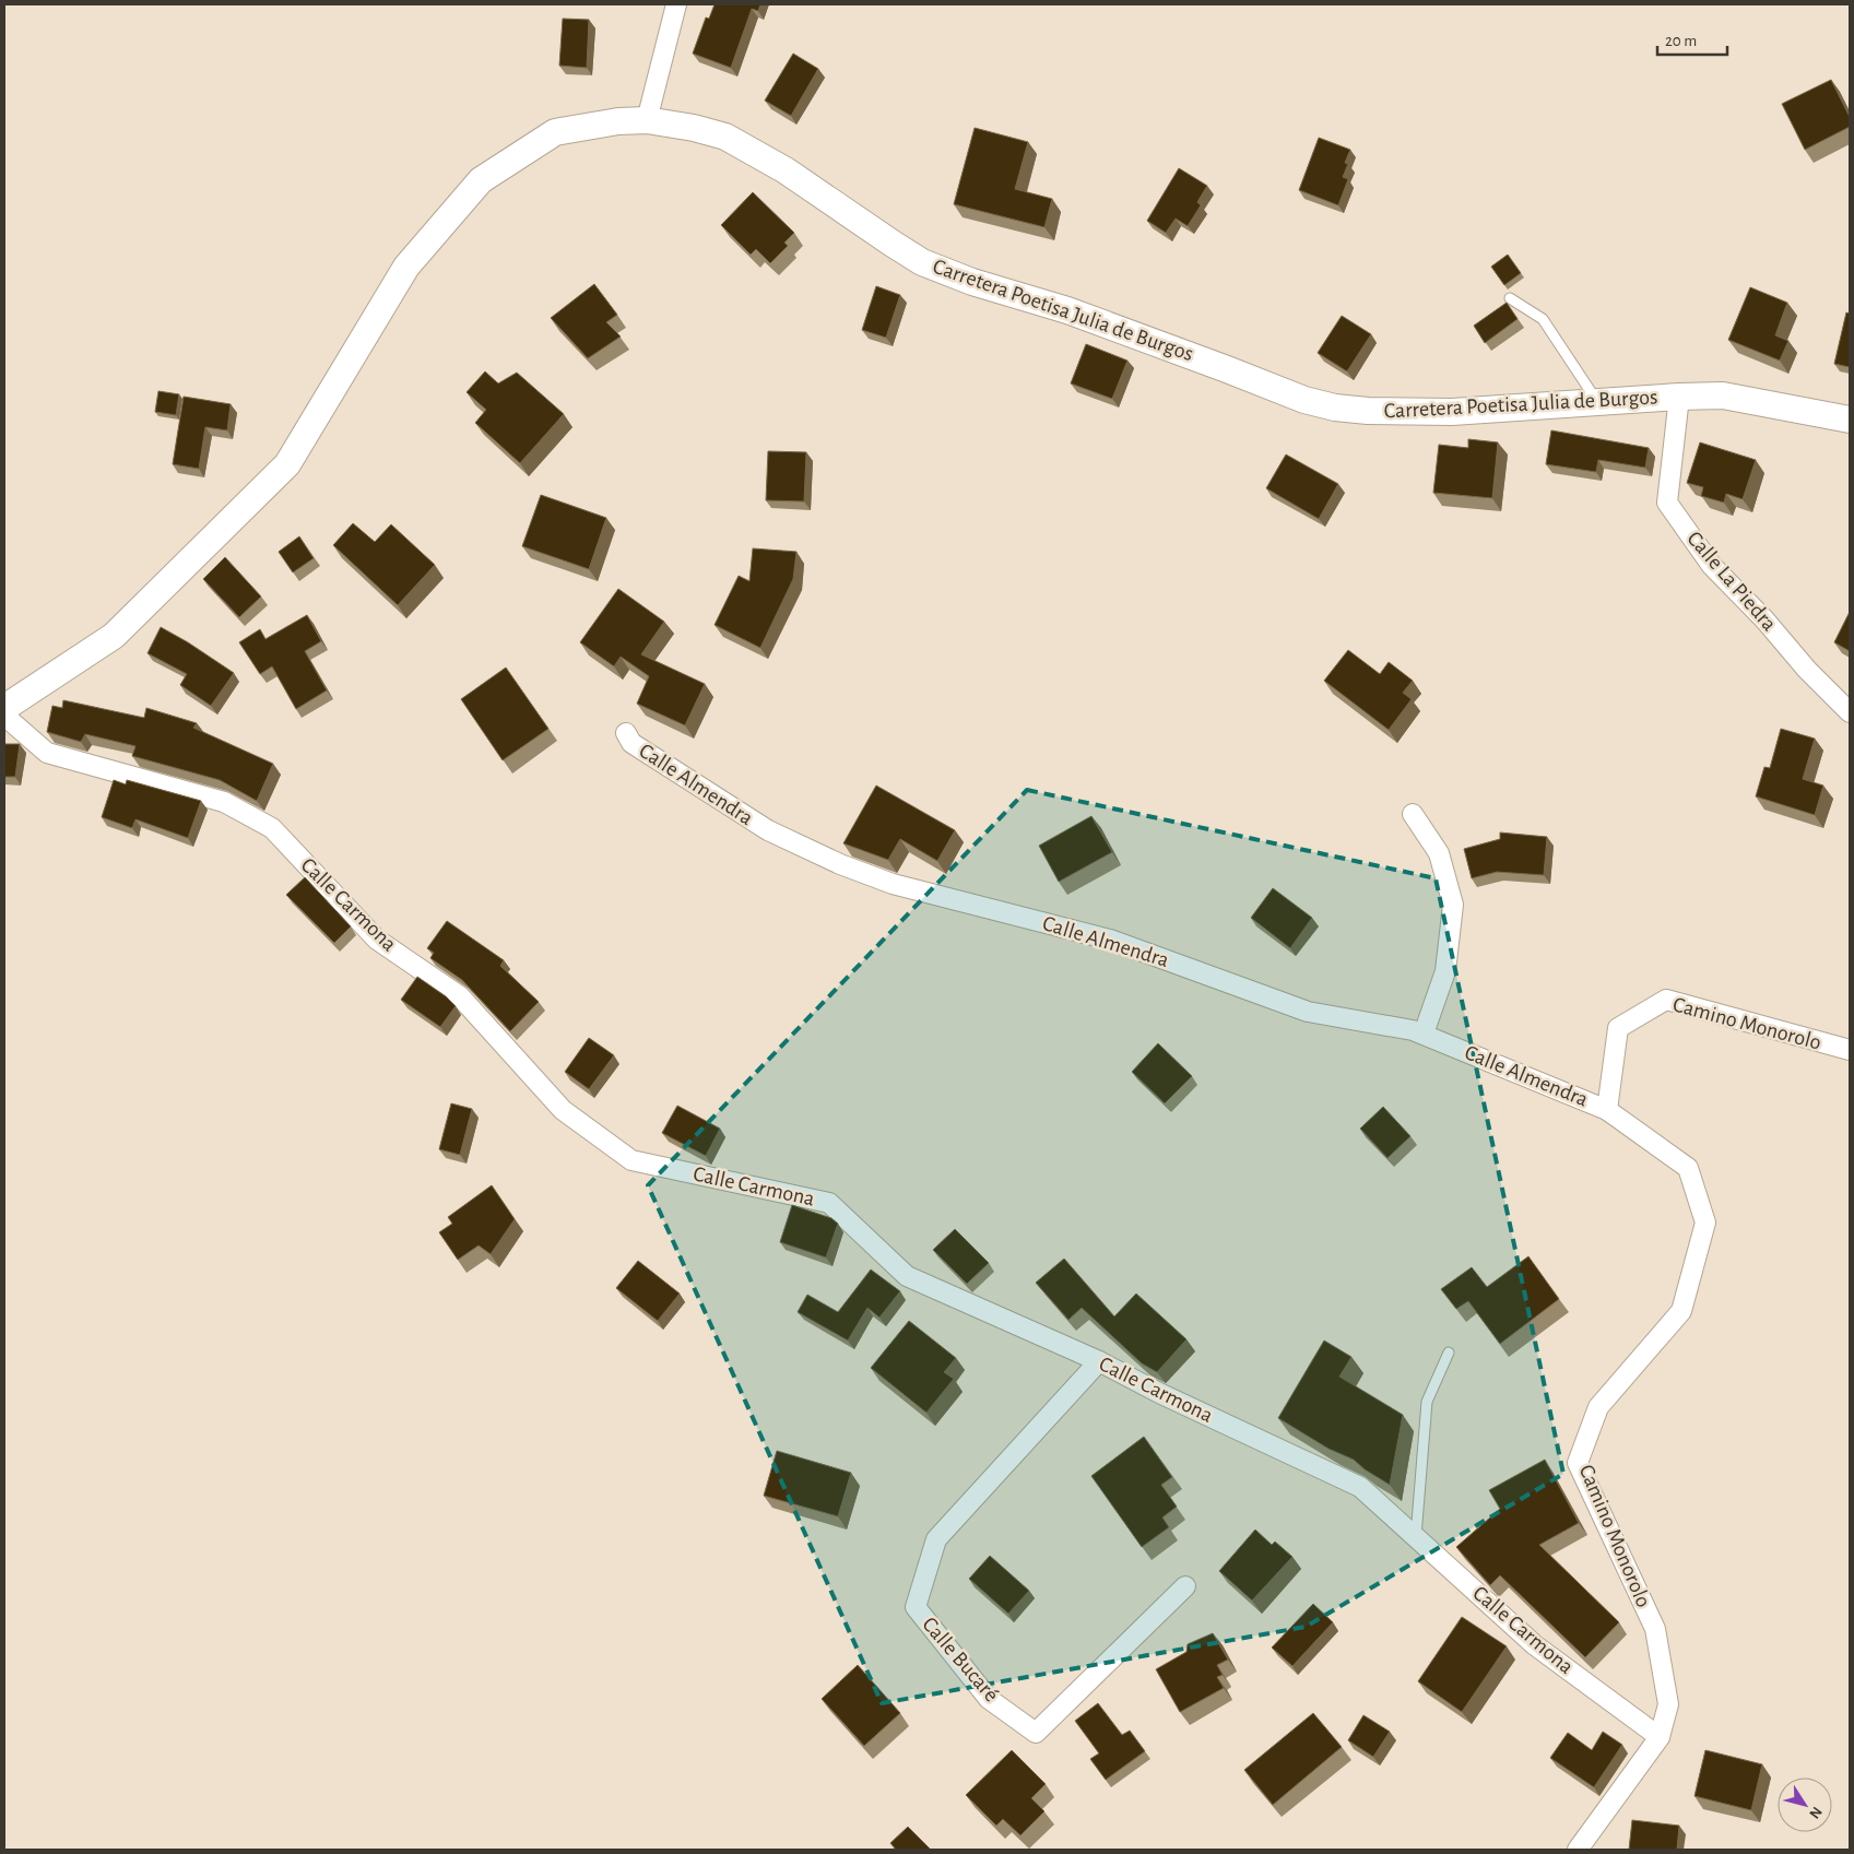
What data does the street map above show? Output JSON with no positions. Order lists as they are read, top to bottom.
{
  "streets": {
    "street": [
      "Carretera Poetisa Julia de Burgos",
      "Calle La Piedra",
      "Calle Almendra",
      "Calle Carmona",
      "Camino Monorolo",
      "Calle Bucaré"
    ]
  },
  "crossings": [
    ["Carretera Poetisa Julia de Burgos", "Calle La Piedra"],
    ["Calle Almendra", "Camino Monorolo"],
    ["Calle Carmona", "Camino Monorolo"],
    ["Calle Carmona", "Calle Bucaré"]
  ],
  "scale_bar": "20 m",
  "north": "bottom right"
}
